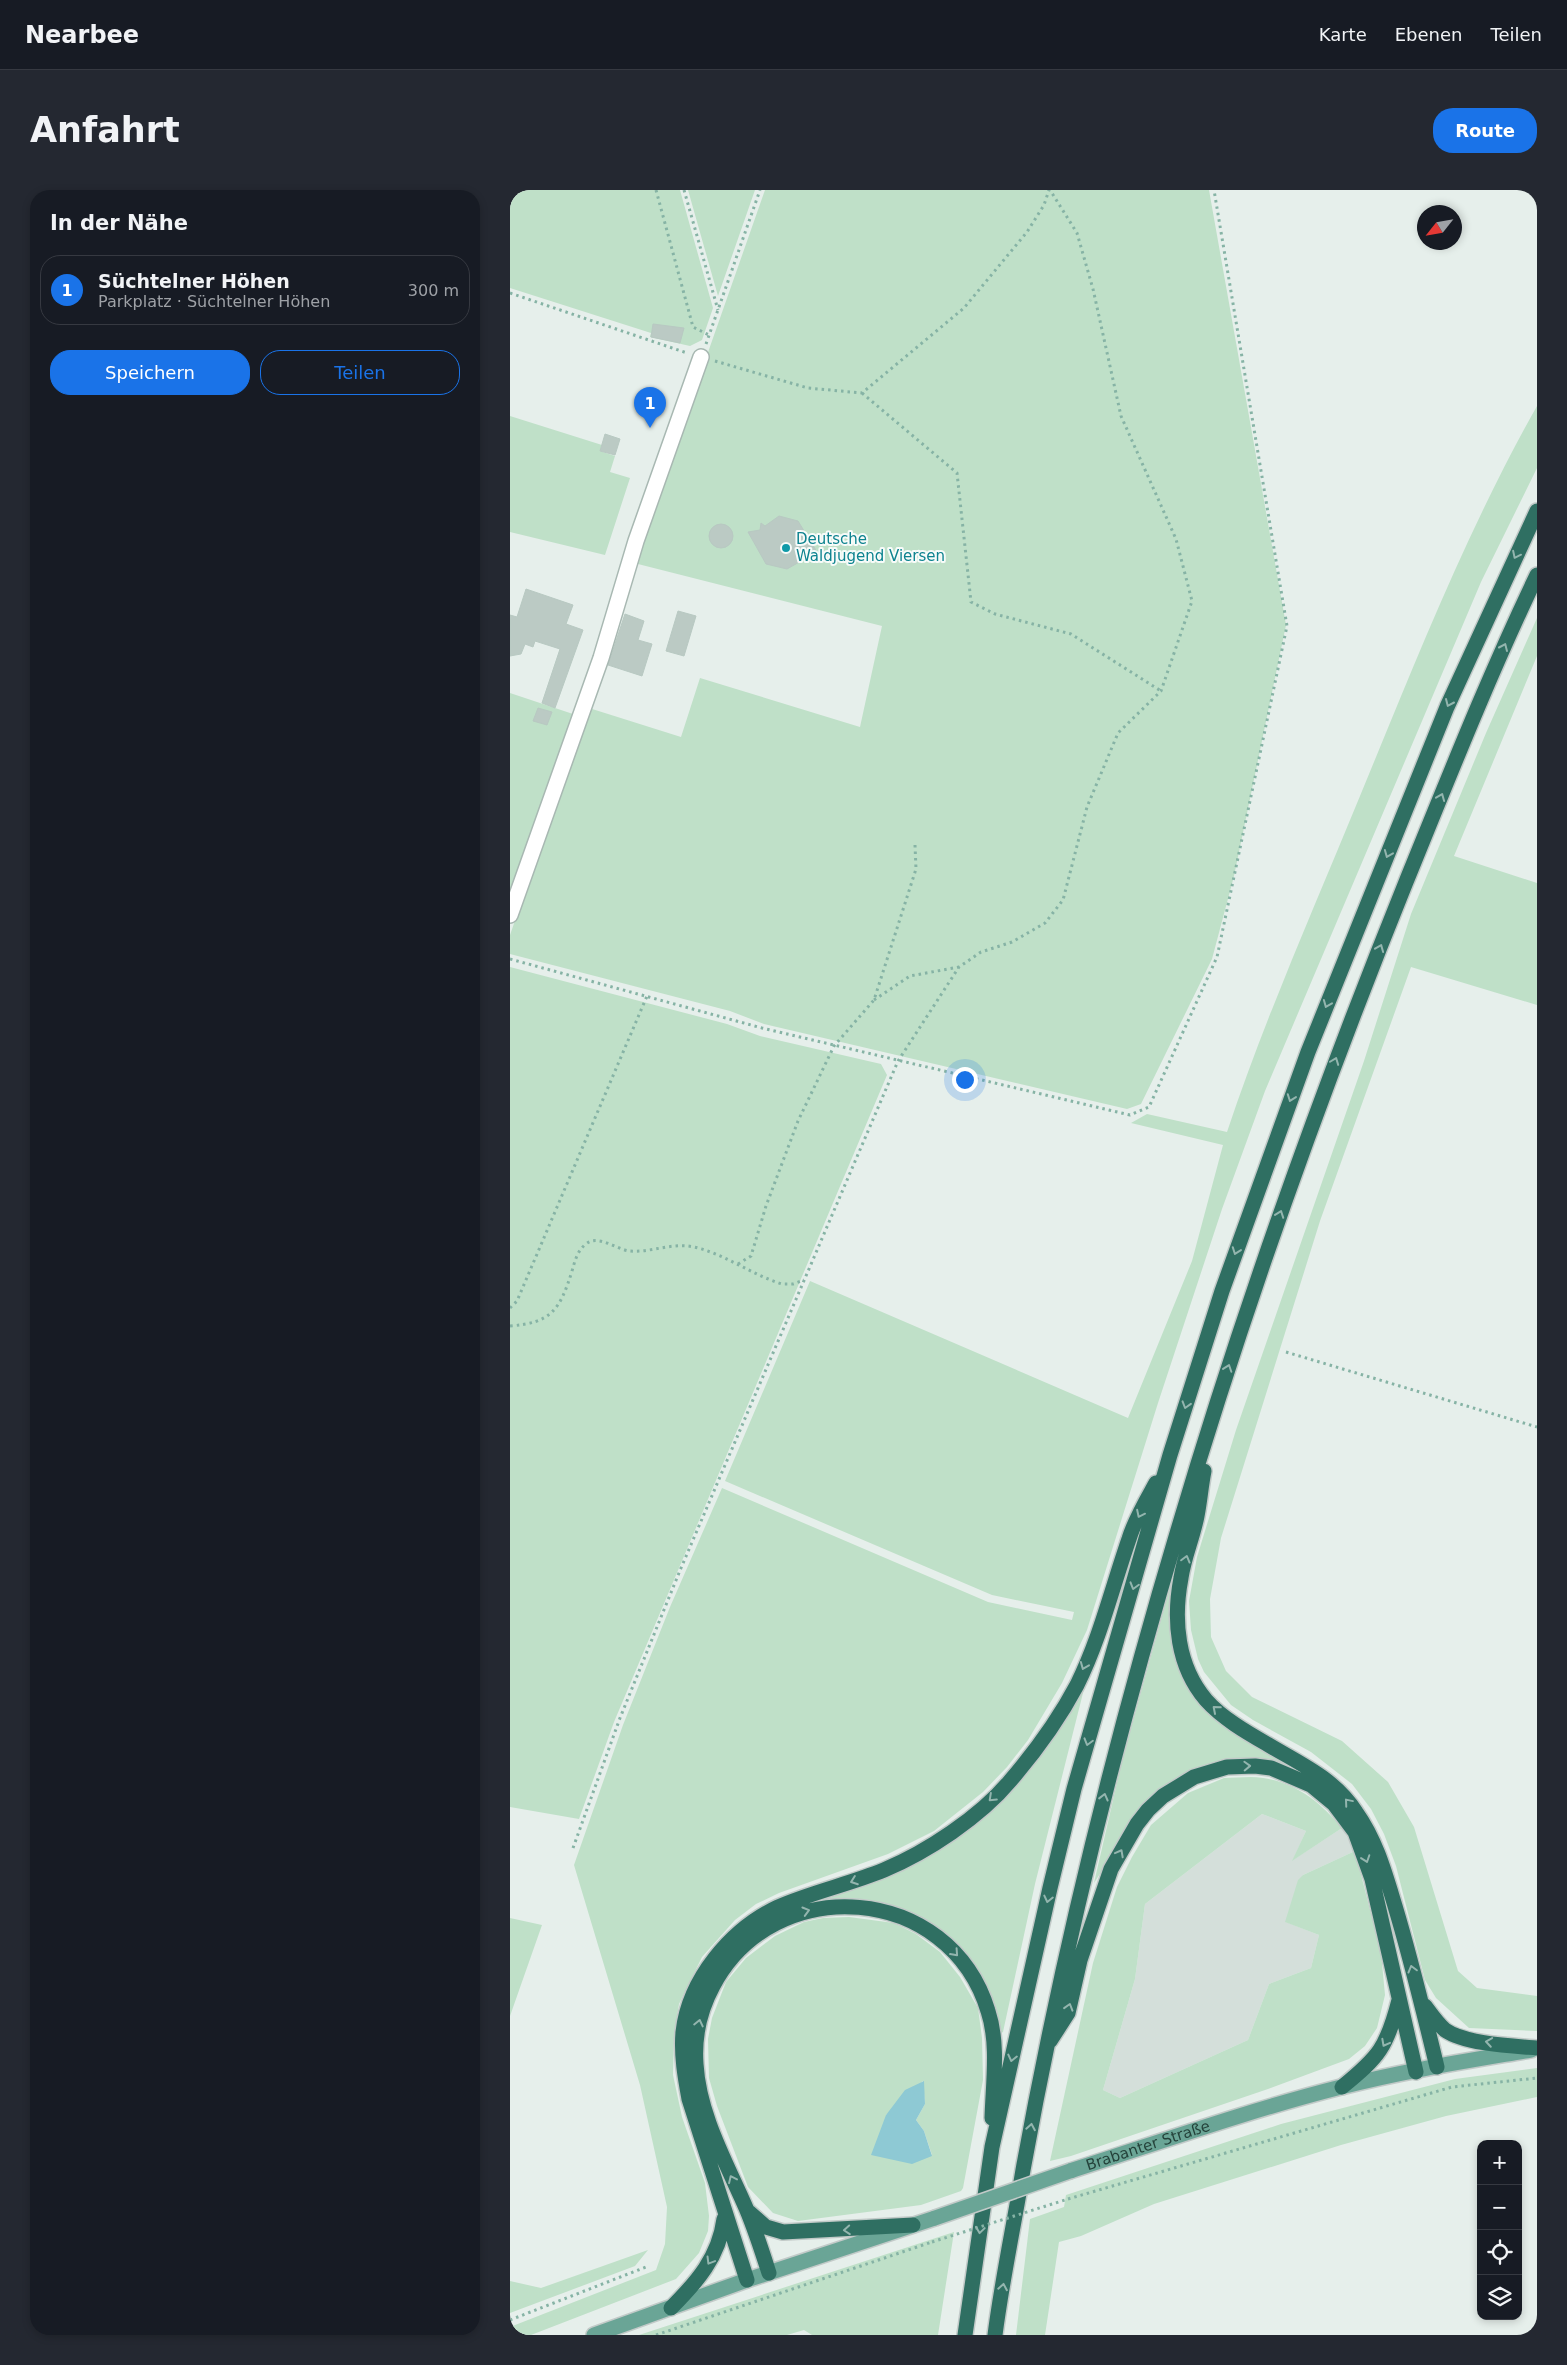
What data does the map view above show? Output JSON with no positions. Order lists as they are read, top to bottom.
{
  "streets": {
    "main road": ["Brabanter Straße"]
  },
  "places": ["Deutsche Waldjugend Viersen"],
  "north": "bottom left",
  "page": {
    "header": "Nearbee",
    "nav": ["Karte", "Ebenen", "Teilen"],
    "buttons": [
      "Route",
      ["Speichern", "Teilen"]
    ],
    "title": "Anfahrt",
    "heading": "In der Nähe",
    "list": [
      {
        "mark": "1",
        "name": "Süchtelner Höhen",
        "note": "Parkplatz · Süchtelner Höhen",
        "value": "300 m"
      }
    ],
    "pins": "1",
    "map_buttons": ["+", "−"]
  }
}
